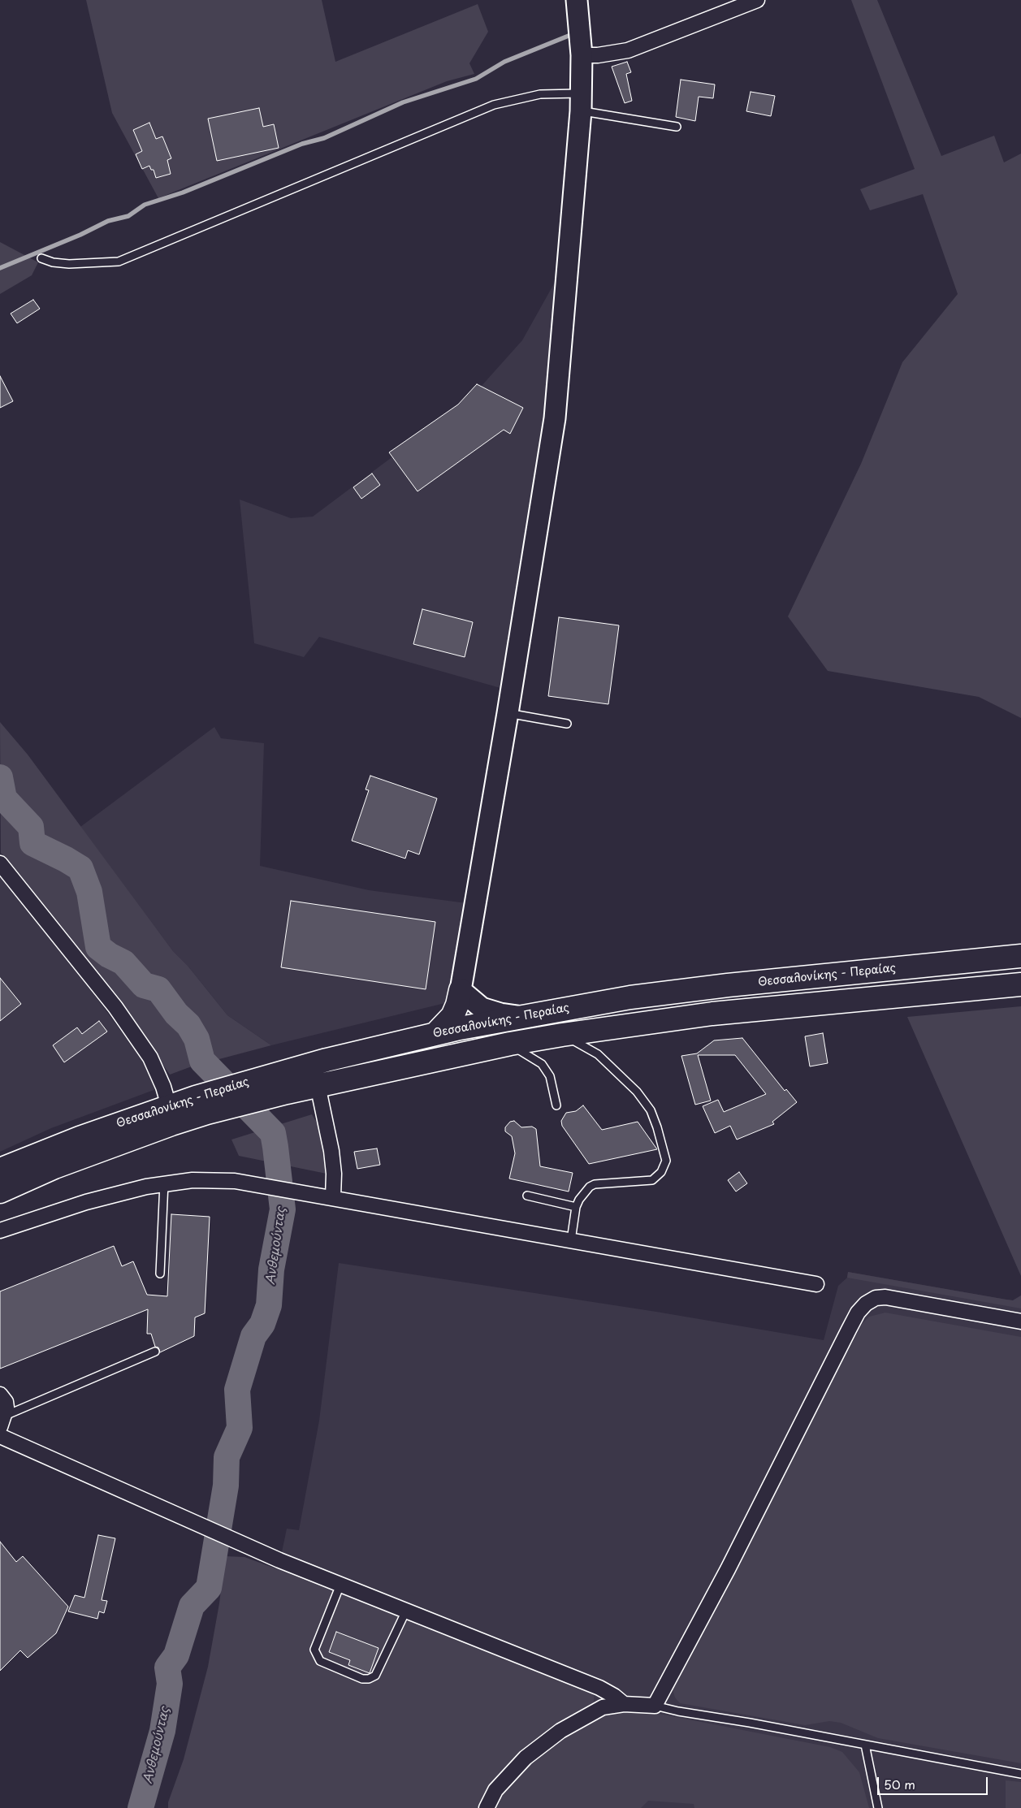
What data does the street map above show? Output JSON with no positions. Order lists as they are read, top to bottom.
{
  "streets": {
    "main road": ["Θεσσαλονίκης - Περαίας"]
  },
  "water": ["Ανθεμούντας"],
  "scale_bar": "50 m"
}
